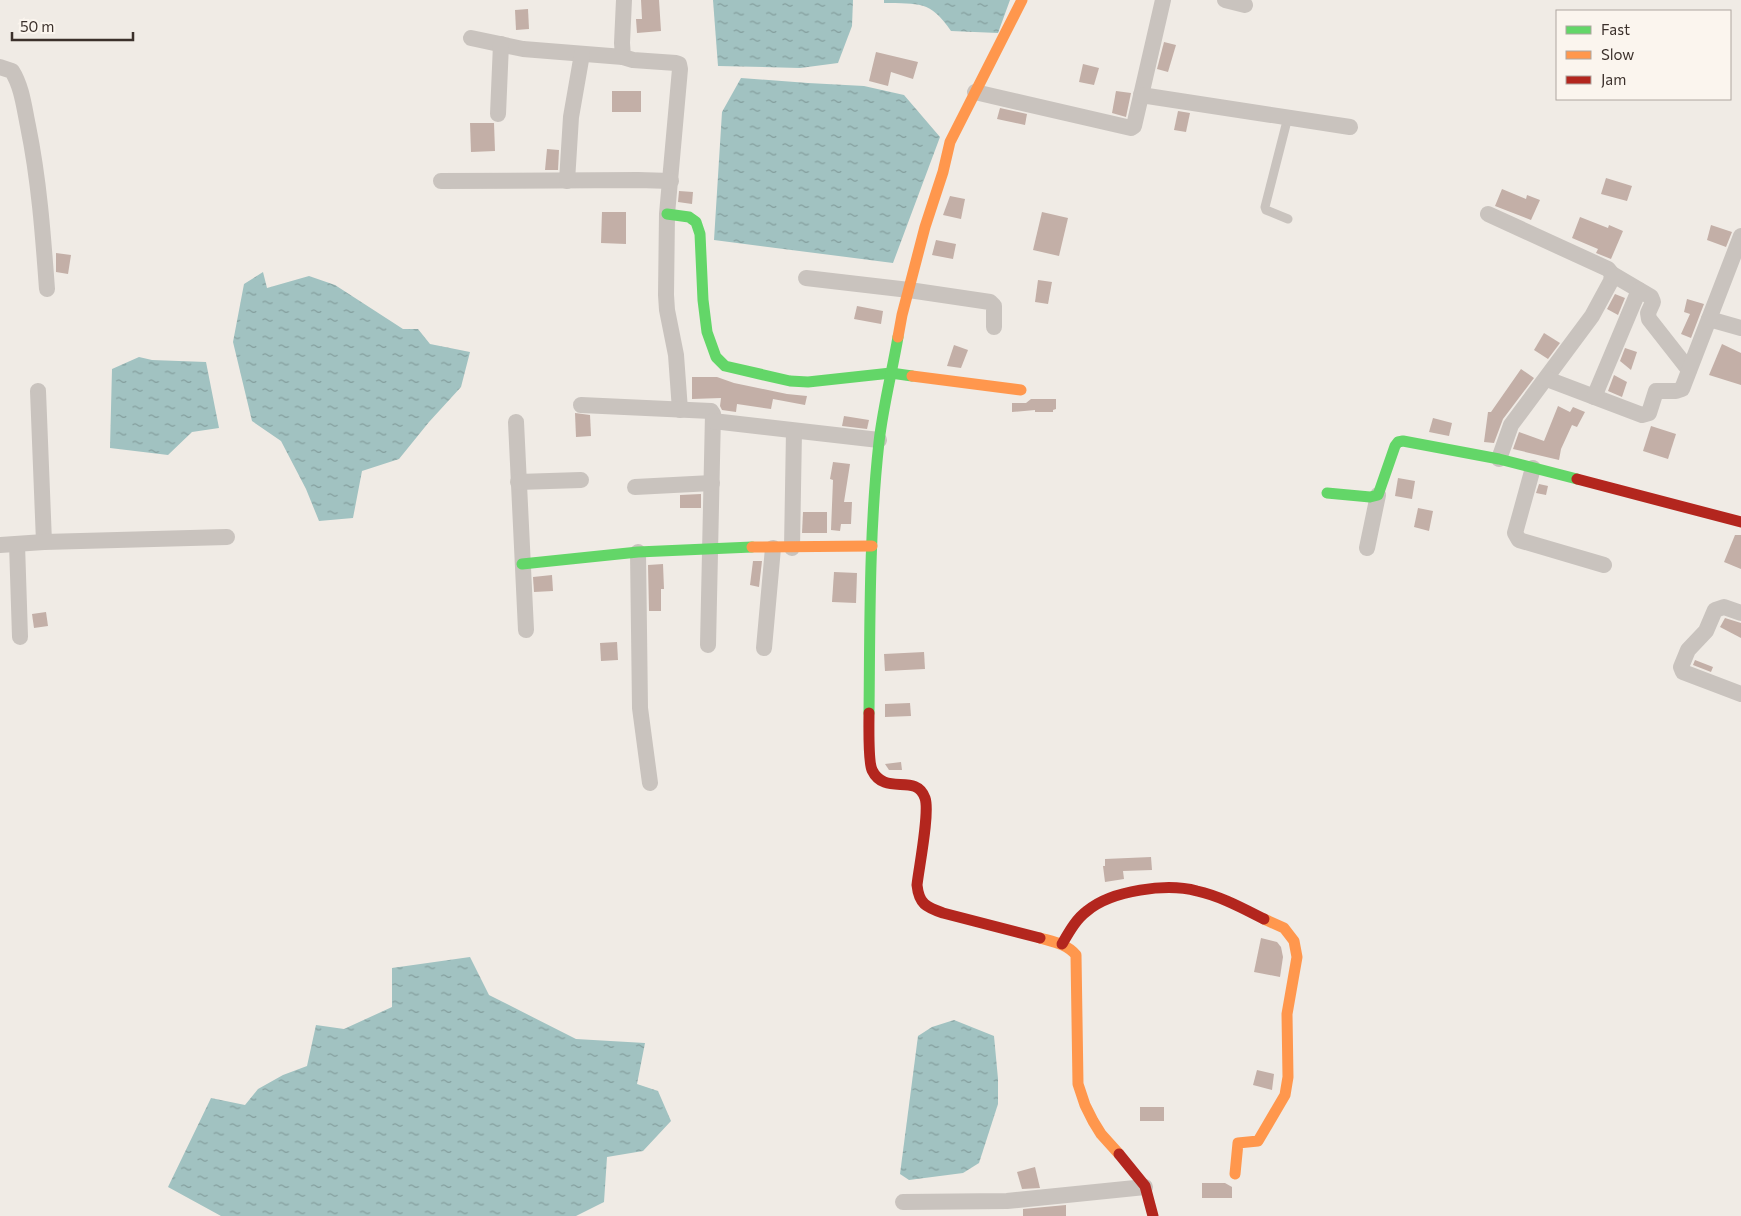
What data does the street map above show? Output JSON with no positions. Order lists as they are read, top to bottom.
{
  "legend": ["Fast", "Slow", "Jam"],
  "scale_bar": "50 m"
}
